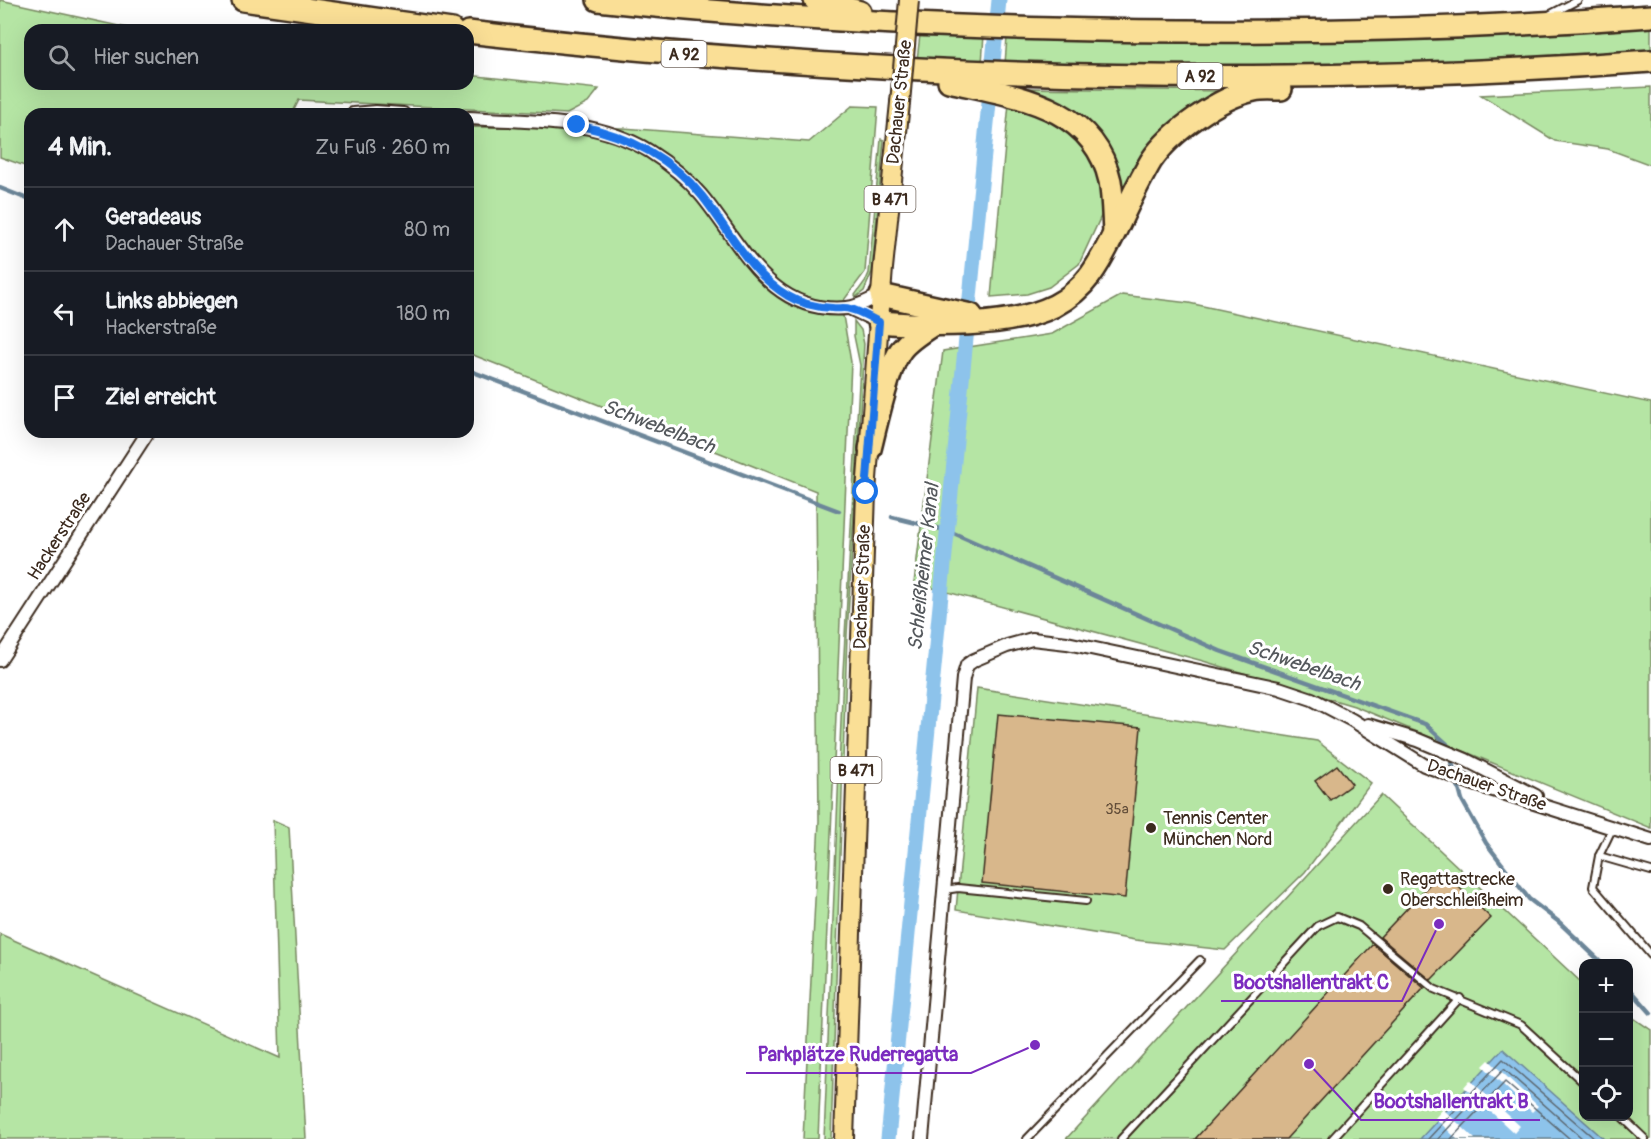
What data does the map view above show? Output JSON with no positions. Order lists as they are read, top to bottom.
{
  "streets": {
    "highway": ["A 92"],
    "main road": ["Dachauer Straße", "B 471"],
    "street": ["Hackerstraße"]
  },
  "water": ["Schwebelbach", "Schleißheimer Kanal"],
  "places": [
    "Tennis Center München Nord",
    "Regattastrecke Oberschleißheim",
    "Bootshallentrakt C",
    "Parkplätze Ruderregatta",
    "Bootshallentrakt B"
  ],
  "house_numbers": ["35a"],
  "page": {
    "search": "Hier suchen",
    "heading": ["4 Min.", "Zu Fuß · 260 m"],
    "list": [
      ["Geradeaus", "Dachauer Straße", "80 m"],
      ["Links abbiegen", "Hackerstraße", "180 m"],
      "Ziel erreicht"
    ],
    "map_buttons": ["+", "−"]
  }
}
